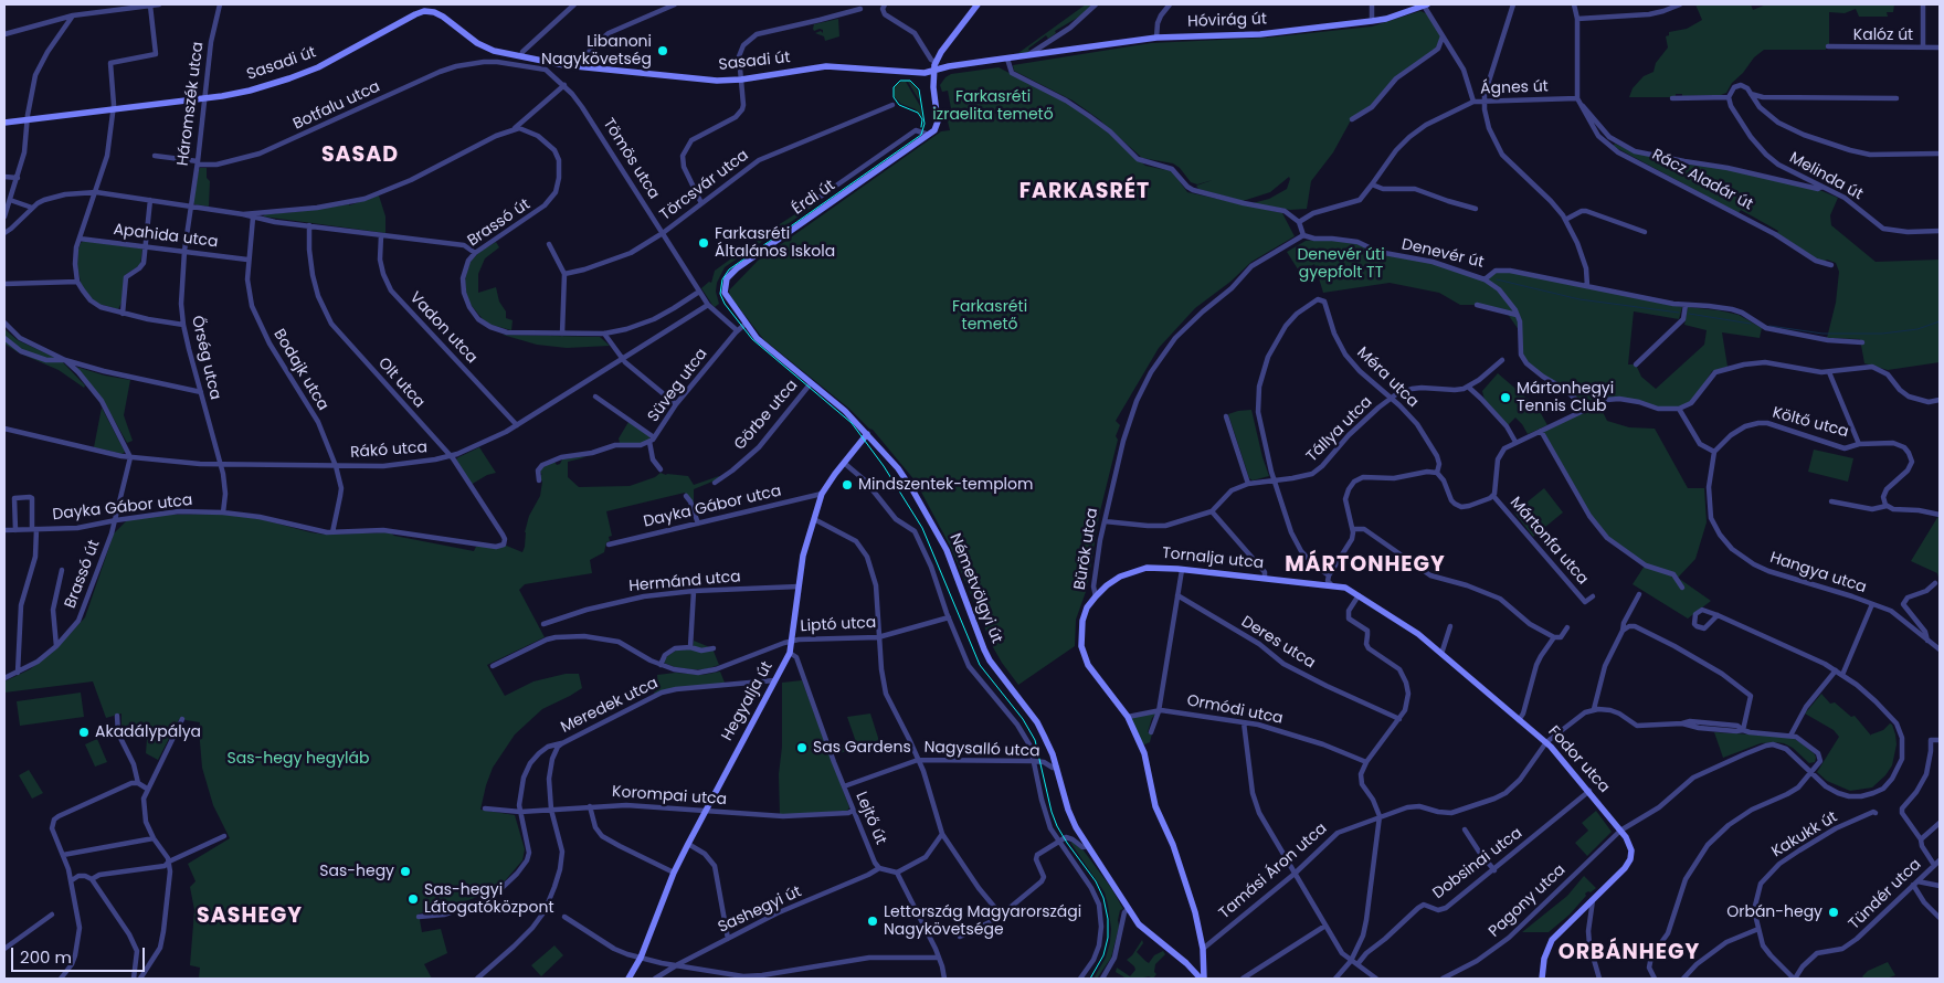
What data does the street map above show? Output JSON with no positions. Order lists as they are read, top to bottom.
{
  "streets": {
    "street": [
      "Hóvirág út",
      "Kalóz út",
      "Sasadi út",
      "Ágnes út",
      "Háromszék utca",
      "Botfalu utca",
      "Tömös utca",
      "Melinda út",
      "Rácz Aladár út",
      "Törcsvár utca",
      "Érdi út",
      "Brassó út",
      "Apahida utca",
      "Denevér út",
      "Vadon utca",
      "Őrség utca",
      "Bodajk utca",
      "Méra utca",
      "Olt utca",
      "Süveg utca",
      "Görbe utca",
      "Költő utca",
      "Tállya utca",
      "Rákó utca",
      "Dayka Gábor utca",
      "Mártonfa utca",
      "Bürök utca",
      "Tornalja utca",
      "Hangya utca",
      "Hermánd utca",
      "Németvölgyi út",
      "Liptó utca",
      "Deres utca",
      "Hegyalja út",
      "Meredek utca",
      "Ormódi utca",
      "Nagysalló utca",
      "Fodor utca",
      "Korompai utca",
      "Lejtő út",
      "Kakukk út",
      "Dobsinai utca",
      "Tamási Áron utca",
      "Tündér utca",
      "Pagony utca",
      "Sashegyi út"
    ]
  },
  "crossings": [
    ["Sasadi út", "Háromszék utca"],
    ["Sasadi út", "Botfalu utca"],
    ["Sasadi út", "Tömös utca"],
    ["Ágnes út", "Rácz Aladár út"],
    ["Háromszék utca", "Botfalu utca"],
    ["Háromszék utca", "Őrség utca"],
    ["Tömös utca", "Törcsvár utca"],
    ["Tömös utca", "Brassó út"],
    ["Melinda út", "Rácz Aladár út"],
    ["Érdi út", "Németvölgyi út"],
    ["Brassó út", "Rákó utca"],
    ["Brassó út", "Dayka Gábor utca"],
    ["Apahida utca", "Őrség utca"],
    ["Apahida utca", "Bodajk utca"],
    ["Denevér út", "Bürök utca"],
    ["Vadon utca", "Rákó utca"],
    ["Őrség utca", "Rákó utca"],
    ["Őrség utca", "Dayka Gábor utca"],
    ["Bodajk utca", "Rákó utca"],
    ["Bodajk utca", "Dayka Gábor utca"],
    ["Méra utca", "Tállya utca"],
    ["Méra utca", "Mártonfa utca"],
    ["Olt utca", "Rákó utca"],
    ["Olt utca", "Dayka Gábor utca"],
    ["Süveg utca", "Németvölgyi út"],
    ["Görbe utca", "Németvölgyi út"],
    ["Költő utca", "Hangya utca"],
    ["Tállya utca", "Bürök utca"],
    ["Dayka Gábor utca", "Hegyalja út"],
    ["Bürök utca", "Tornalja utca"],
    ["Bürök utca", "Németvölgyi út"],
    ["Bürök utca", "Ormódi utca"],
    ["Bürök utca", "Tamási Áron utca"],
    ["Tornalja utca", "Fodor utca"],
    ["Hermánd utca", "Hegyalja út"],
    ["Németvölgyi út", "Hegyalja út"],
    ["Németvölgyi út", "Nagysalló utca"],
    ["Liptó utca", "Hegyalja út"],
    ["Hegyalja út", "Meredek utca"],
    ["Hegyalja út", "Korompai utca"],
    ["Hegyalja út", "Lejtő út"],
    ["Meredek utca", "Korompai utca"],
    ["Nagysalló utca", "Lejtő út"],
    ["Fodor utca", "Dobsinai utca"],
    ["Fodor utca", "Tamási Áron utca"],
    ["Fodor utca", "Pagony utca"],
    ["Korompai utca", "Lejtő út"],
    ["Lejtő út", "Sashegyi út"],
    ["Kakukk út", "Tündér utca"]
  ],
  "districts": [
    "SASAD",
    "FARKASRÉT",
    "MÁRTONHEGY",
    "SASHEGY",
    "ORBÁNHEGY"
  ],
  "parks": [
    "Farkasréti izraelita temető",
    "Denevér úti gyepfolt TT",
    "Farkasréti temető",
    "Sas-hegy hegyláb"
  ],
  "places": [
    "Libanoni Nagykövetség",
    "Farkasréti Általános Iskola",
    "Mártonhegyi Tennis Club",
    "Mindszentek-templom",
    "Akadálypálya",
    "Sas Gardens",
    "Sas-hegy",
    "Sas-hegyi Látogatóközpont",
    "Orbán-hegy",
    "Lettország Magyarországi Nagykövetsége"
  ],
  "scale_bar": "200 m"
}
